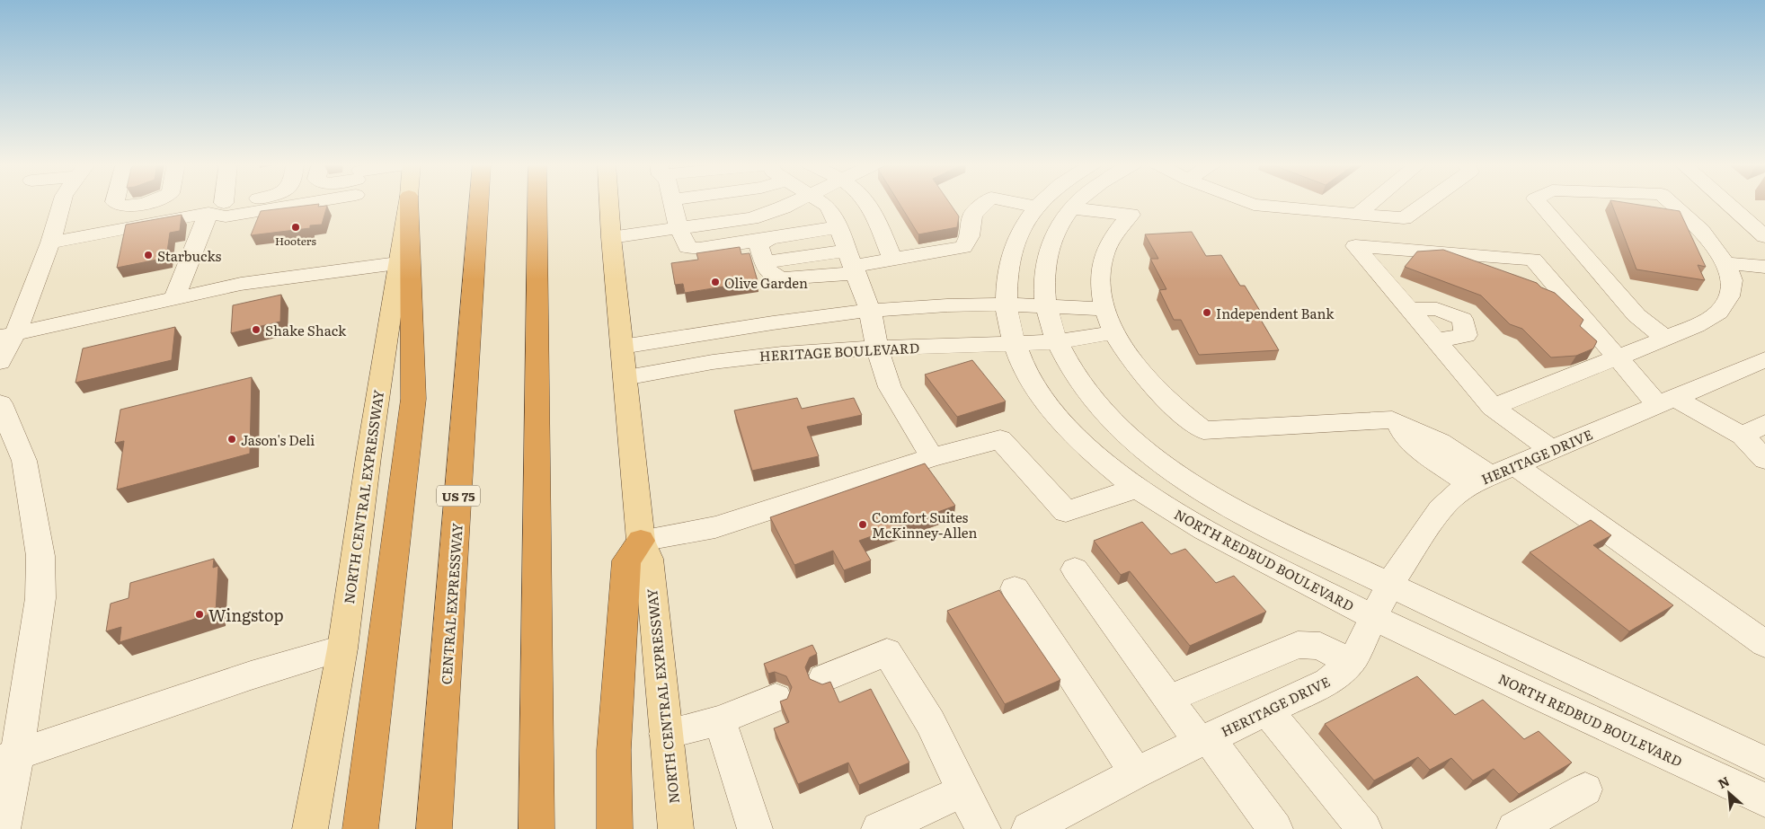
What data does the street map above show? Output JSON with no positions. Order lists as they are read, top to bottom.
{
  "streets": {
    "highway": ["US 75", "CENTRAL EXPRESSWAY"],
    "main road": ["NORTH CENTRAL EXPRESSWAY"],
    "street": ["HERITAGE BOULEVARD", "HERITAGE DRIVE", "NORTH REDBUD BOULEVARD"]
  },
  "crossings": [
    ["HERITAGE BOULEVARD", "NORTH CENTRAL EXPRESSWAY"],
    ["HERITAGE BOULEVARD", "NORTH REDBUD BOULEVARD"],
    ["HERITAGE DRIVE", "NORTH REDBUD BOULEVARD"]
  ],
  "places": [
    "Hooters",
    "Starbucks",
    "Olive Garden",
    "Independent Bank",
    "Shake Shack",
    "Jason's Deli",
    "Comfort Suites McKinney-Allen",
    "Wingstop"
  ],
  "north": "top left"
}
